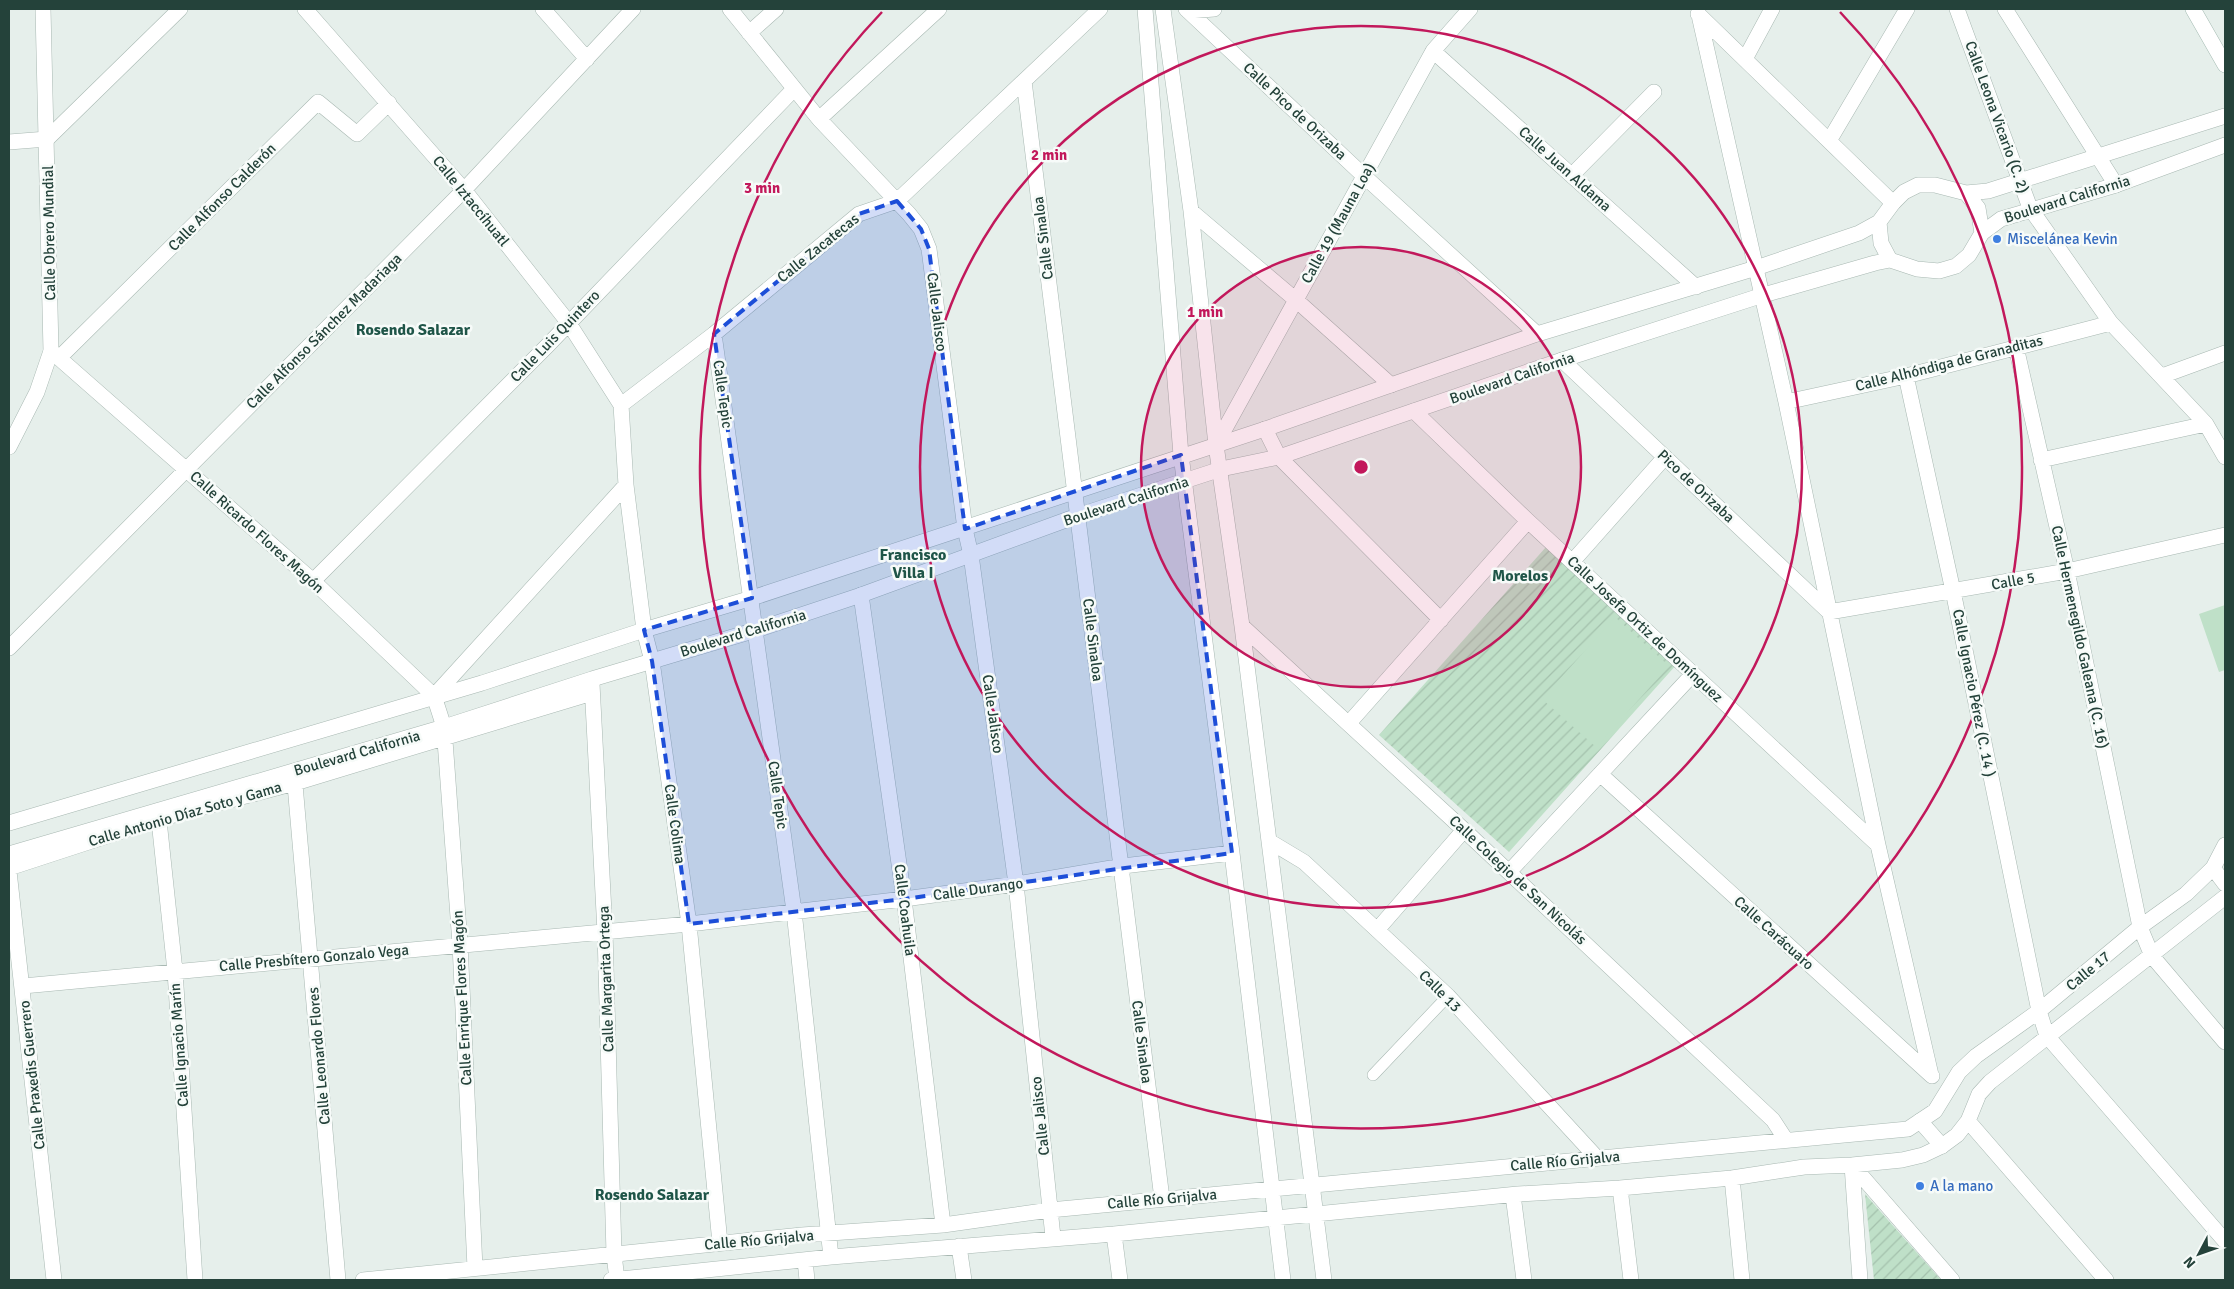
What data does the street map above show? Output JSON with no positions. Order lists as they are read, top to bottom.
{
  "streets": {
    "street": [
      "Calle Pico de Orizaba",
      "Calle Leona Vicario (C. 2)",
      "Calle Juan Aldama",
      "Calle Alfonso Calderón",
      "Boulevard California",
      "Calle Iztaccíhuatl",
      "Calle 19 (Mauna Loa)",
      "Calle Obrero Mundial",
      "Calle Sinaloa",
      "Calle Zacatecas",
      "Calle Jalisco",
      "Calle Alfonso Sánchez Madariaga",
      "Calle Luis Quintero",
      "Calle Alhóndiga de Granaditas",
      "Calle Tepic",
      "Pico de Orizaba",
      "Calle Ricardo Flores Magón",
      "Calle 5",
      "Calle Josefa Ortiz de Domínguez",
      "Calle Hermenegildo Galeana (C. 16)",
      "Calle Ignacio Pérez (C. 14 )",
      "Calle Antonio Díaz Soto y Gama",
      "Calle Colima",
      "Calle Colegio de San Nicolás",
      "Calle Durango",
      "Calle Coahuila",
      "Calle Carácuaro",
      "Calle Presbítero Gonzalo Vega",
      "Calle 17",
      "Calle Margarita Ortega",
      "Calle 13",
      "Calle Enrique Flores Magón",
      "Calle Ignacio Marín",
      "Calle Leonardo Flores",
      "Calle Praxedis Guerrero",
      "Calle Río Grijalva"
    ]
  },
  "crossings": [
    ["Calle Pico de Orizaba", "Boulevard California"],
    ["Calle Pico de Orizaba", "Calle 19 (Mauna Loa)"],
    ["Calle Leona Vicario (C. 2)", "Boulevard California"],
    ["Calle Leona Vicario (C. 2)", "Calle Alhóndiga de Granaditas"],
    ["Calle Juan Aldama", "Boulevard California"],
    ["Calle Juan Aldama", "Calle 19 (Mauna Loa)"],
    ["Calle Alfonso Calderón", "Calle Iztaccíhuatl"],
    ["Calle Alfonso Calderón", "Calle Obrero Mundial"],
    ["Calle Alfonso Calderón", "Calle Ricardo Flores Magón"],
    ["Boulevard California", "Calle 19 (Mauna Loa)"],
    ["Boulevard California", "Calle Sinaloa"],
    ["Boulevard California", "Calle Jalisco"],
    ["Boulevard California", "Calle Tepic"],
    ["Boulevard California", "Pico de Orizaba"],
    ["Boulevard California", "Calle Ricardo Flores Magón"],
    ["Boulevard California", "Calle Josefa Ortiz de Domínguez"],
    ["Boulevard California", "Calle Antonio Díaz Soto y Gama"],
    ["Boulevard California", "Calle Colima"],
    ["Boulevard California", "Calle Coahuila"],
    ["Boulevard California", "Calle Margarita Ortega"],
    ["Boulevard California", "Calle Enrique Flores Magón"],
    ["Boulevard California", "Calle Ignacio Marín"],
    ["Boulevard California", "Calle Leonardo Flores"],
    ["Calle Iztaccíhuatl", "Calle Zacatecas"],
    ["Calle Iztaccíhuatl", "Calle Alfonso Sánchez Madariaga"],
    ["Calle Iztaccíhuatl", "Calle Luis Quintero"],
    ["Calle Iztaccíhuatl", "Calle Colima"],
    ["Calle Obrero Mundial", "Calle Ricardo Flores Magón"],
    ["Calle Sinaloa", "Calle Zacatecas"],
    ["Calle Sinaloa", "Calle Durango"],
    ["Calle Sinaloa", "Calle Río Grijalva"],
    ["Calle Zacatecas", "Calle Jalisco"],
    ["Calle Zacatecas", "Calle Tepic"],
    ["Calle Zacatecas", "Calle Colima"],
    ["Calle Jalisco", "Calle Luis Quintero"],
    ["Calle Jalisco", "Calle Durango"],
    ["Calle Jalisco", "Calle Río Grijalva"],
    ["Calle Alfonso Sánchez Madariaga", "Calle Ricardo Flores Magón"],
    ["Calle Luis Quintero", "Calle Ricardo Flores Magón"],
    ["Calle Alhóndiga de Granaditas", "Calle Hermenegildo Galeana (C. 16)"],
    ["Calle Alhóndiga de Granaditas", "Calle Ignacio Pérez (C. 14 )"],
    ["Calle Tepic", "Calle Durango"],
    ["Calle Tepic", "Calle Río Grijalva"],
    ["Pico de Orizaba", "Calle 5"],
    ["Calle Ricardo Flores Magón", "Calle Enrique Flores Magón"],
    ["Calle 5", "Calle Hermenegildo Galeana (C. 16)"],
    ["Calle 5", "Calle Ignacio Pérez (C. 14 )"],
    ["Calle Hermenegildo Galeana (C. 16)", "Calle 17"],
    ["Calle Ignacio Pérez (C. 14 )", "Calle 17"],
    ["Calle Antonio Díaz Soto y Gama", "Calle Ignacio Marín"],
    ["Calle Antonio Díaz Soto y Gama", "Calle Praxedis Guerrero"],
    ["Calle Colima", "Calle Durango"],
    ["Calle Colima", "Calle Río Grijalva"],
    ["Calle Colegio de San Nicolás", "Calle Río Grijalva"],
    ["Calle Durango", "Calle Coahuila"],
    ["Calle Durango", "Calle Presbítero Gonzalo Vega"],
    ["Calle Durango", "Calle Margarita Ortega"],
    ["Calle Coahuila", "Calle Río Grijalva"],
    ["Calle Carácuaro", "Calle 17"],
    ["Calle Carácuaro", "Calle Río Grijalva"],
    ["Calle Presbítero Gonzalo Vega", "Calle Margarita Ortega"],
    ["Calle Presbítero Gonzalo Vega", "Calle Enrique Flores Magón"],
    ["Calle Presbítero Gonzalo Vega", "Calle Ignacio Marín"],
    ["Calle Presbítero Gonzalo Vega", "Calle Leonardo Flores"],
    ["Calle Presbítero Gonzalo Vega", "Calle Praxedis Guerrero"],
    ["Calle 17", "Calle Río Grijalva"],
    ["Calle Margarita Ortega", "Calle Río Grijalva"],
    ["Calle 13", "Calle Río Grijalva"],
    ["Calle Enrique Flores Magón", "Calle Río Grijalva"]
  ],
  "districts": [
    "Rosendo Salazar",
    "Francisco Villa I",
    "Morelos",
    "Rosendo Salazar"
  ],
  "places": ["Miscelánea Kevin", "A la mano"],
  "north": "bottom left",
  "rings": ["2 min", "3 min", "1 min"]
}
